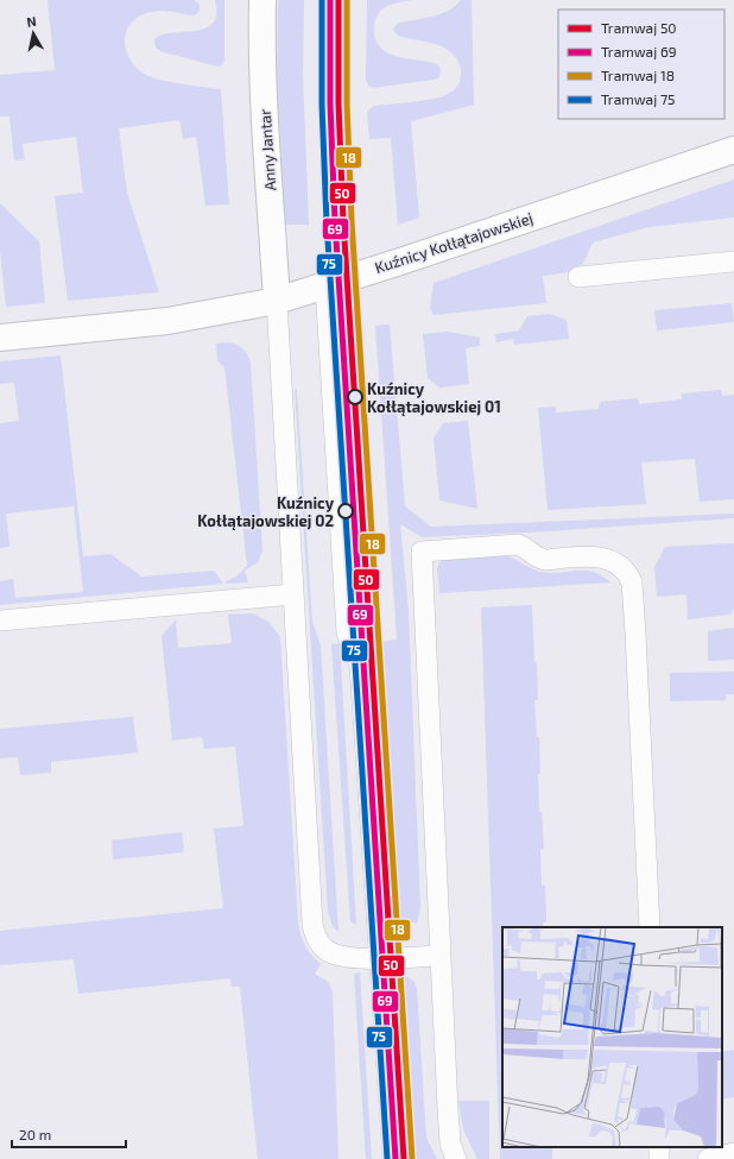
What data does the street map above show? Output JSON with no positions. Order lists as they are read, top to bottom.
{
  "streets": {
    "street": ["Anny Jantar", "Kuźnicy Kołłątajowskiej"]
  },
  "crossings": [
    ["Anny Jantar", "Kuźnicy Kołłątajowskiej"]
  ],
  "places": ["Kuźnicy Kołłątajowskiej 01", "Kuźnicy Kołłątajowskiej 02"],
  "lines": [
    "tram line 50",
    "tram line 69",
    "tram line 18",
    "tram line 75"
  ],
  "legend": [
    "Tramwaj 50",
    "Tramwaj 69",
    "Tramwaj 18",
    "Tramwaj 75"
  ],
  "scale_bar": "20 m",
  "north": "top"
}
